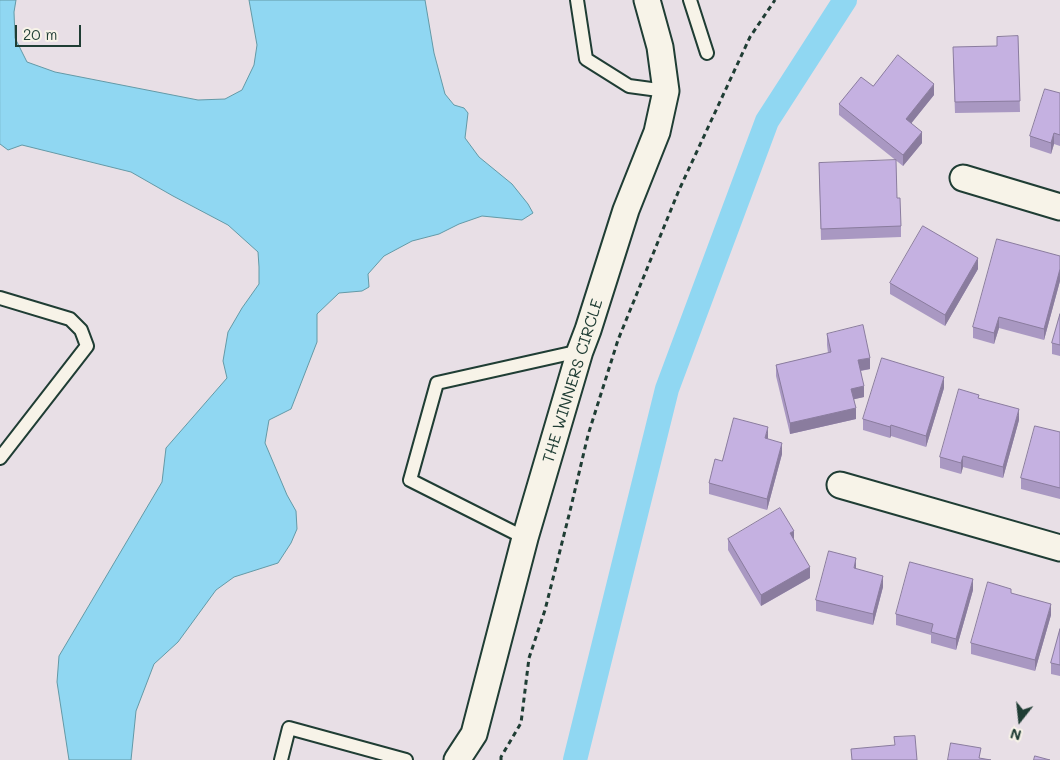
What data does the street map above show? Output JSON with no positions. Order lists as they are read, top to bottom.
{
  "streets": {
    "street": ["THE WINNERS CIRCLE"]
  },
  "scale_bar": "20 m",
  "north": "bottom"
}
